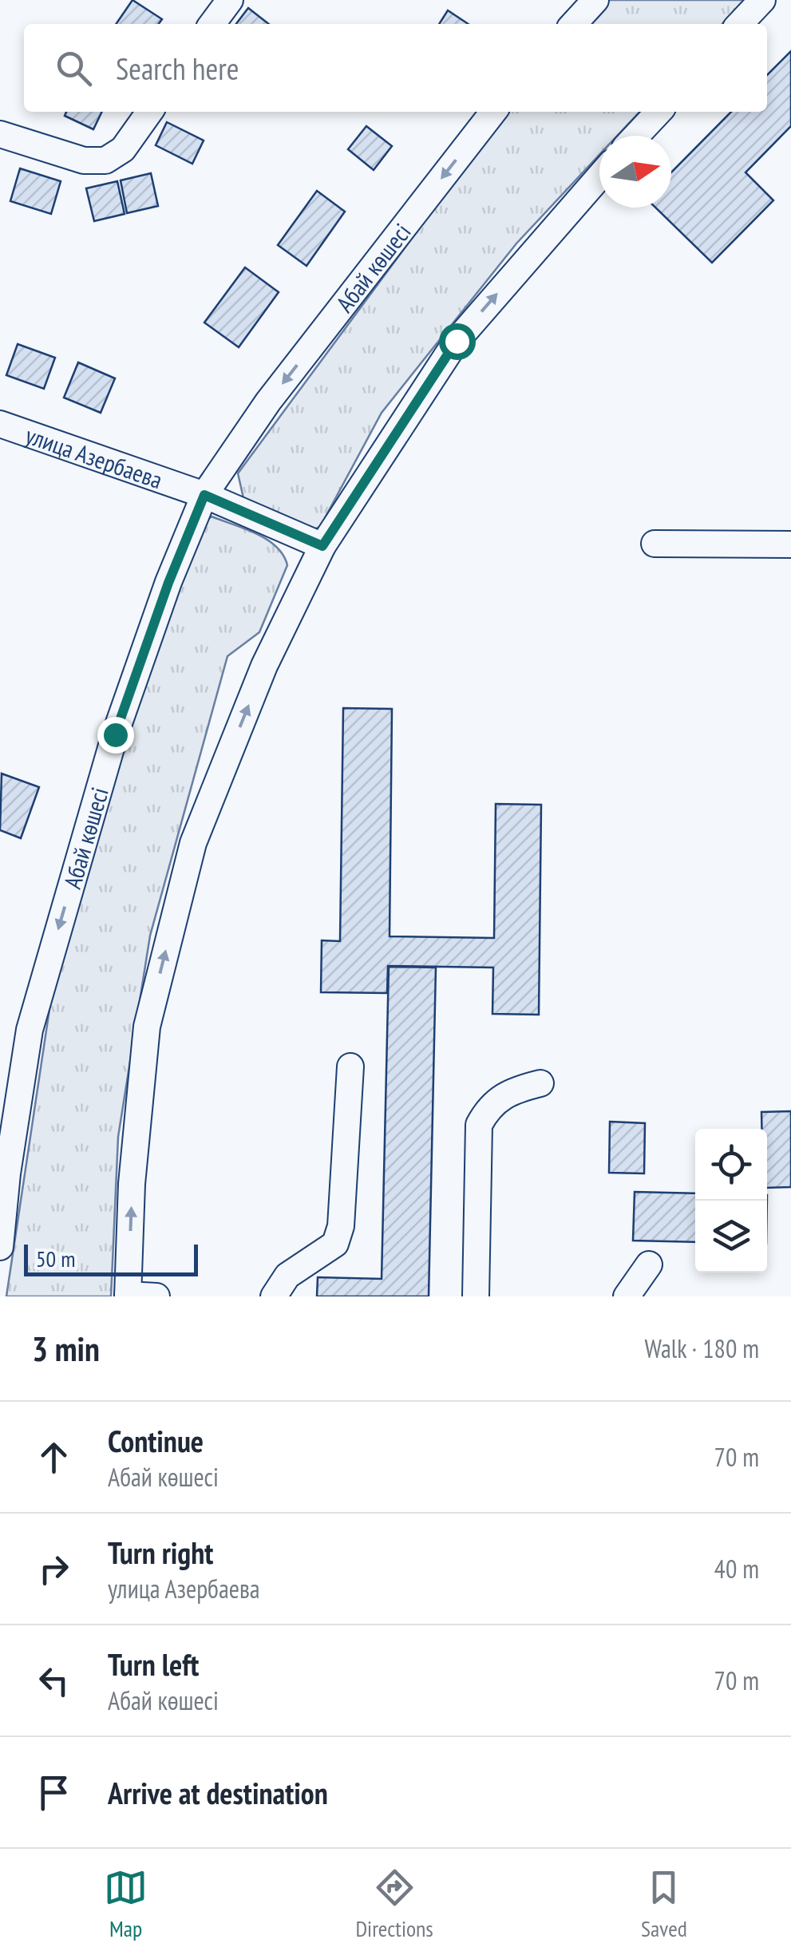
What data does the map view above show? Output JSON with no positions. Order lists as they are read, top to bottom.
{
  "streets": {
    "street": ["Абай көшесі", "улица Азербаева"]
  },
  "crossings": [
    ["Абай көшесі", "улица Азербаева"]
  ],
  "scale_bar": "50 m",
  "north": "right",
  "page": {
    "search": "Search here",
    "scale": "50 m",
    "heading": ["3 min", "Walk · 180 m"],
    "list": [
      ["Continue", "Абай көшесі", "70 m"],
      ["Turn right", "улица Азербаева", "40 m"],
      ["Turn left", "Абай көшесі", "70 m"],
      "Arrive at destination"
    ],
    "nav": ["Map", "Directions", "Saved"]
  }
}
